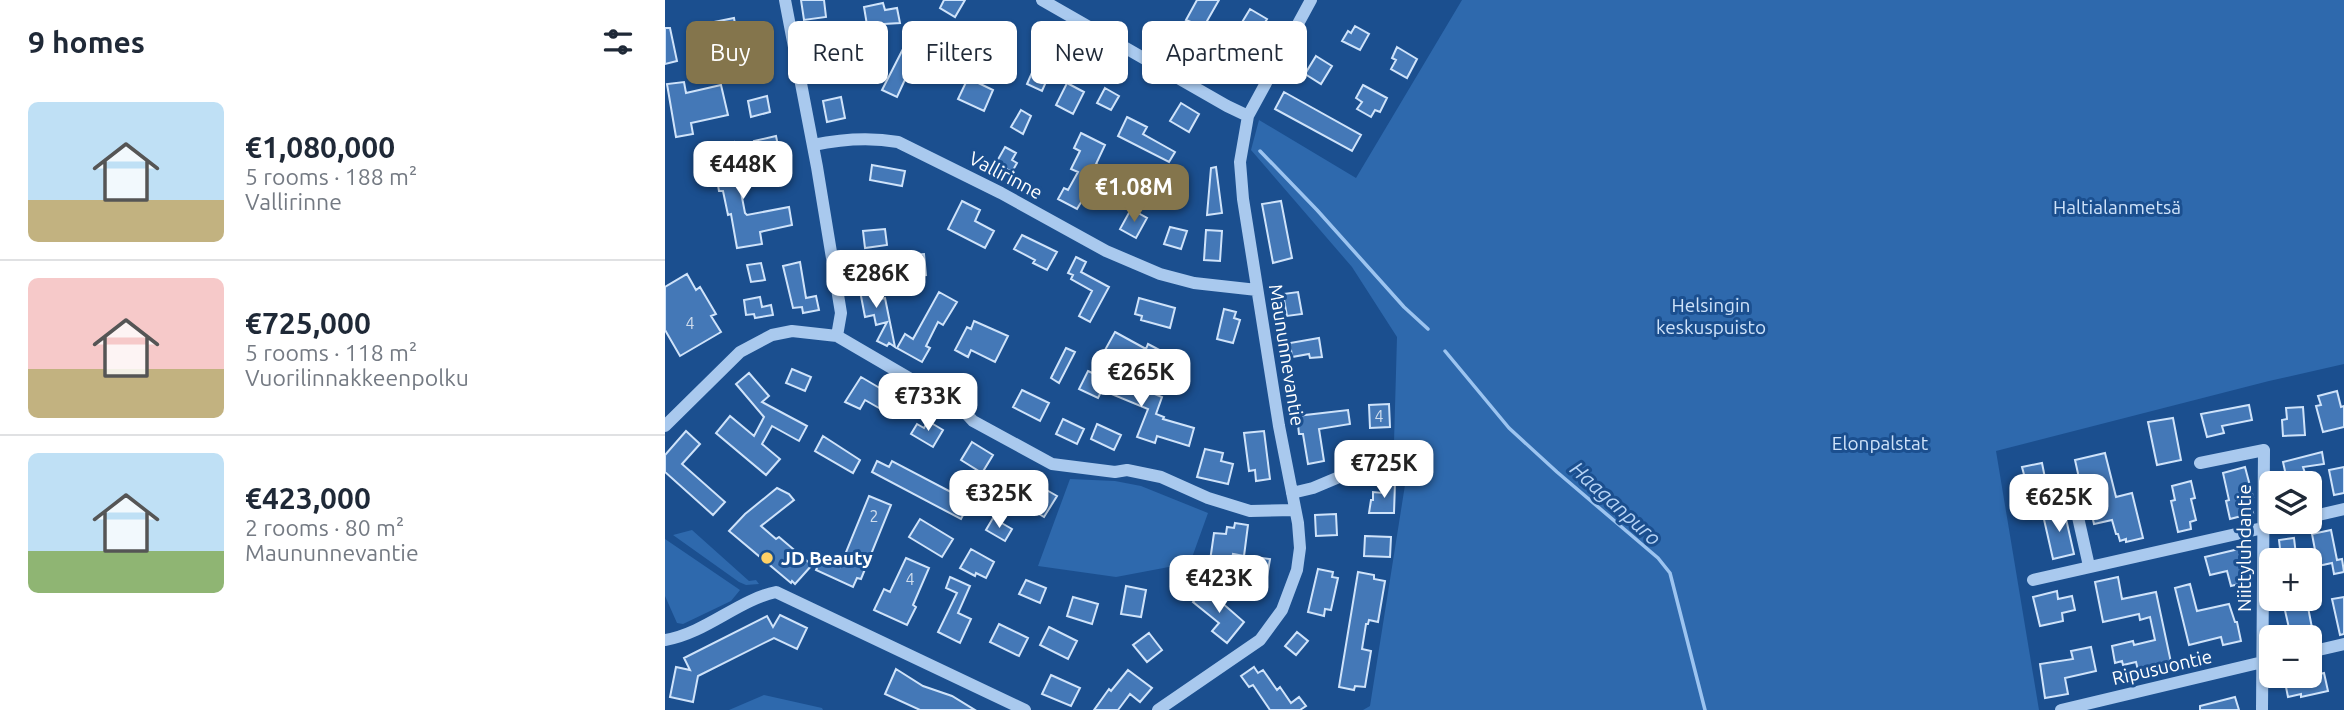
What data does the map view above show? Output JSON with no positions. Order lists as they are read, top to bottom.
{
  "streets": {
    "street": [
      "Vallirinne",
      "Maununnevantie",
      "Niittyluhdantie",
      "Ripusuontie"
    ]
  },
  "crossings": [
    ["Vallirinne", "Maununnevantie"]
  ],
  "water": ["Haaganpuro"],
  "parks": ["Haltialanmetsä", "Helsingin keskuspuisto", "Elonpalstat"],
  "places": ["JD Beauty"],
  "house_numbers": [
    "4",
    "4",
    "2",
    "4"
  ],
  "page": {
    "heading": "9 homes",
    "chip": [
      "Buy",
      "Rent",
      "Filters",
      "New",
      "Apartment"
    ],
    "list": [
      {
        "name": "€1,080,000",
        "note": "5 rooms · 188 m² · Vallirinne"
      },
      {
        "name": "€725,000",
        "note": "5 rooms · 118 m² · Vuorilinnakkeenpolku"
      },
      {
        "name": "€423,000",
        "note": "2 rooms · 80 m² · Maununnevantie"
      }
    ],
    "price": [
      "€448K",
      "€1.08M",
      "€286K",
      "€265K",
      "€733K",
      "€725K",
      "€325K",
      "€625K",
      "€423K"
    ],
    "map_buttons": ["+", "−"]
  }
}
